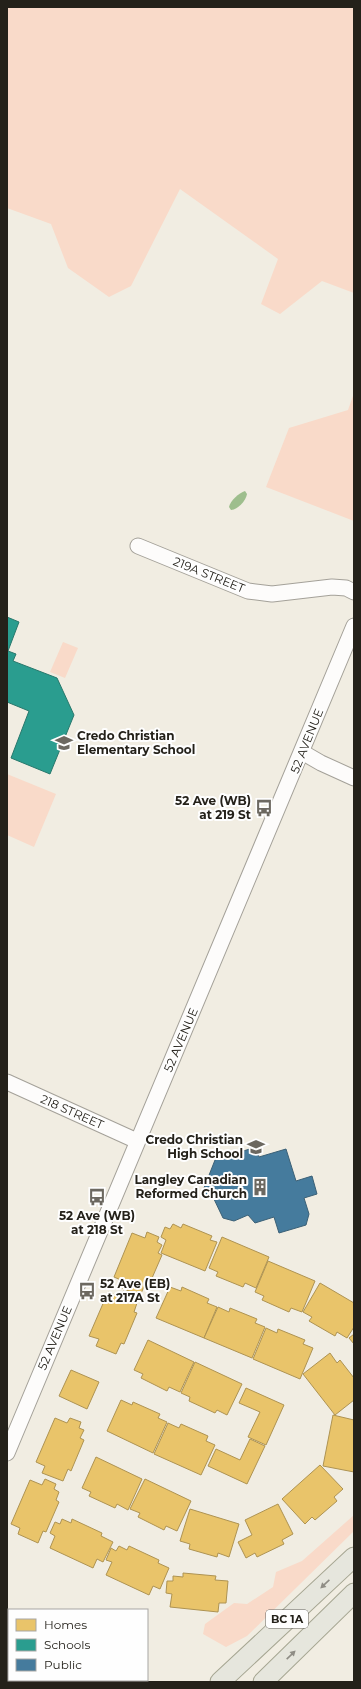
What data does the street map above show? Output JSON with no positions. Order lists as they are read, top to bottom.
{
  "streets": {
    "main road": ["BC 1A"],
    "street": ["219A STREET", "52 AVENUE", "218 STREET"]
  },
  "crossings": [
    ["52 AVENUE", "218 STREET"]
  ],
  "places": {
    "school or university": ["Credo Christian Elementary School", "Credo Christian High School"],
    "bus stop": ["52 Ave (WB) at 219 St", "52 Ave (WB) at 218 St", "52 Ave (EB) at 217A St"],
    "building": ["Langley Canadian Reformed Church"]
  },
  "legend": ["Homes", "Schools", "Public"]
}
